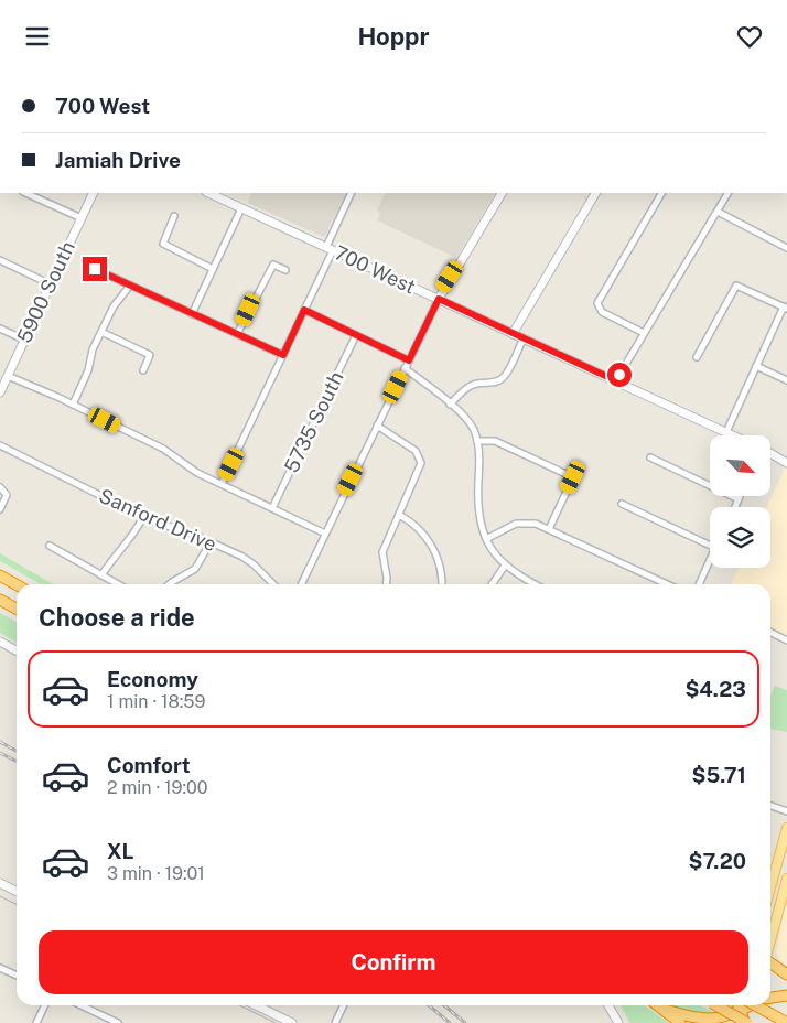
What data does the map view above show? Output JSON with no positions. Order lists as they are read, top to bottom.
{
  "streets": {
    "street": [
      "700 West",
      "5900 South",
      "5735 South",
      "Sanford Drive"
    ]
  },
  "north": "bottom right",
  "page": {
    "header": "Hoppr",
    "banner": ["700 West", "Jamiah Drive"],
    "heading": "Choose a ride",
    "list": [
      {
        "name": "Economy",
        "note": "1 min · 18:59",
        "value": "$4.23"
      },
      {
        "name": "Comfort",
        "note": "2 min · 19:00",
        "value": "$5.71"
      },
      {
        "name": "XL",
        "note": "3 min · 19:01",
        "value": "$7.20"
      }
    ],
    "buttons": "Confirm"
  }
}
